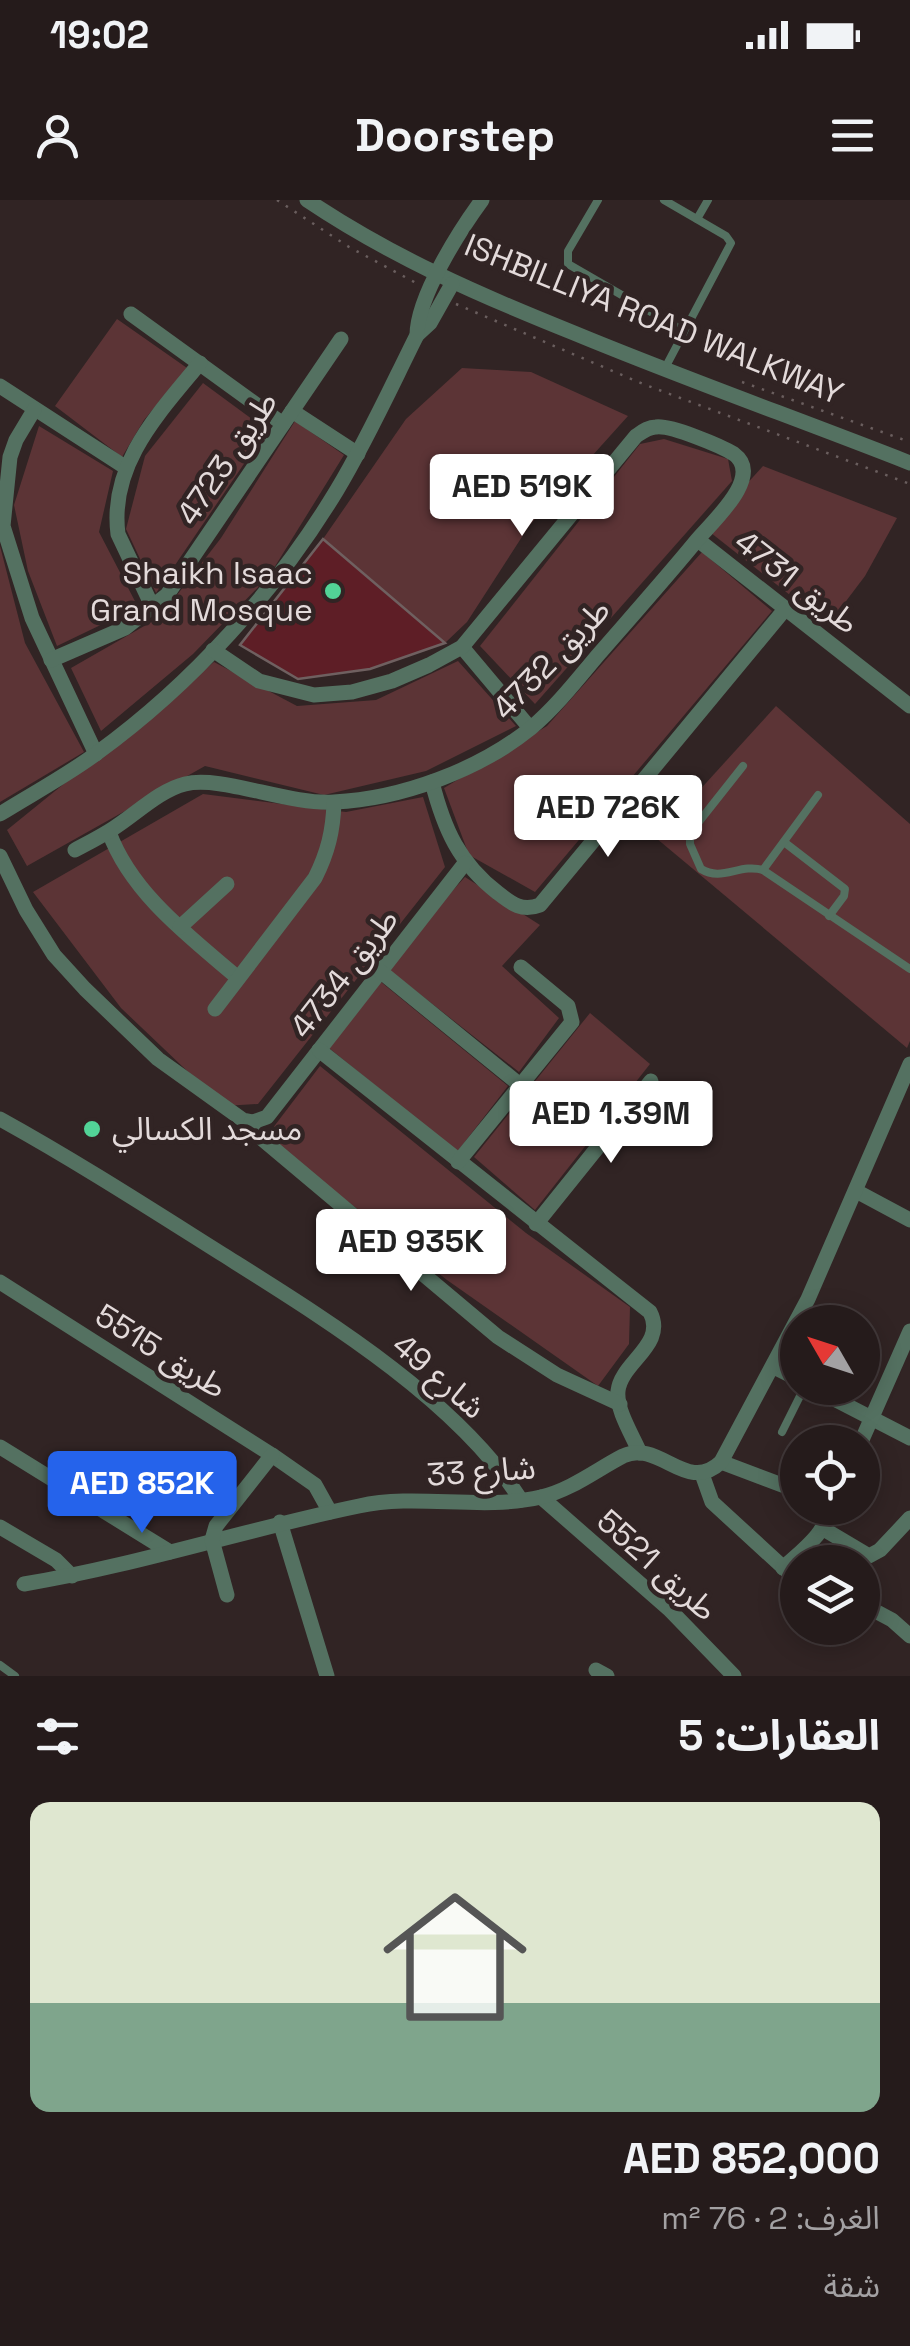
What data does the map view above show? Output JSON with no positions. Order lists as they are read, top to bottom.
{
  "streets": {
    "street": [
      "طريق 4723",
      "طريق 4731",
      "طريق 4732",
      "طريق 4734",
      "طريق 5515",
      "شارع 49",
      "شارع 33",
      "طريق 5521"
    ],
    "path": ["ISHBILLIYA ROAD WALKWAY"]
  },
  "crossings": [
    ["طريق 4731", "طريق 4732"],
    ["طريق 5515", "شارع 33"],
    ["شارع 49", "شارع 33"],
    ["شارع 33", "طريق 5521"]
  ],
  "places": ["Shaikh Isaac Grand Mosque", "مسجد الكسالي"],
  "north": "top left",
  "page": {
    "status": "19:02",
    "header": "Doorstep",
    "price": [
      "AED 519K",
      "AED 726K",
      "AED 1.39M",
      "AED 935K",
      "AED 852K"
    ],
    "heading": "العقارات: 5",
    "list": [
      {
        "name": "AED 852,000",
        "note": "الغرف: 2 · 76 m² · شقة"
      }
    ]
  }
}
